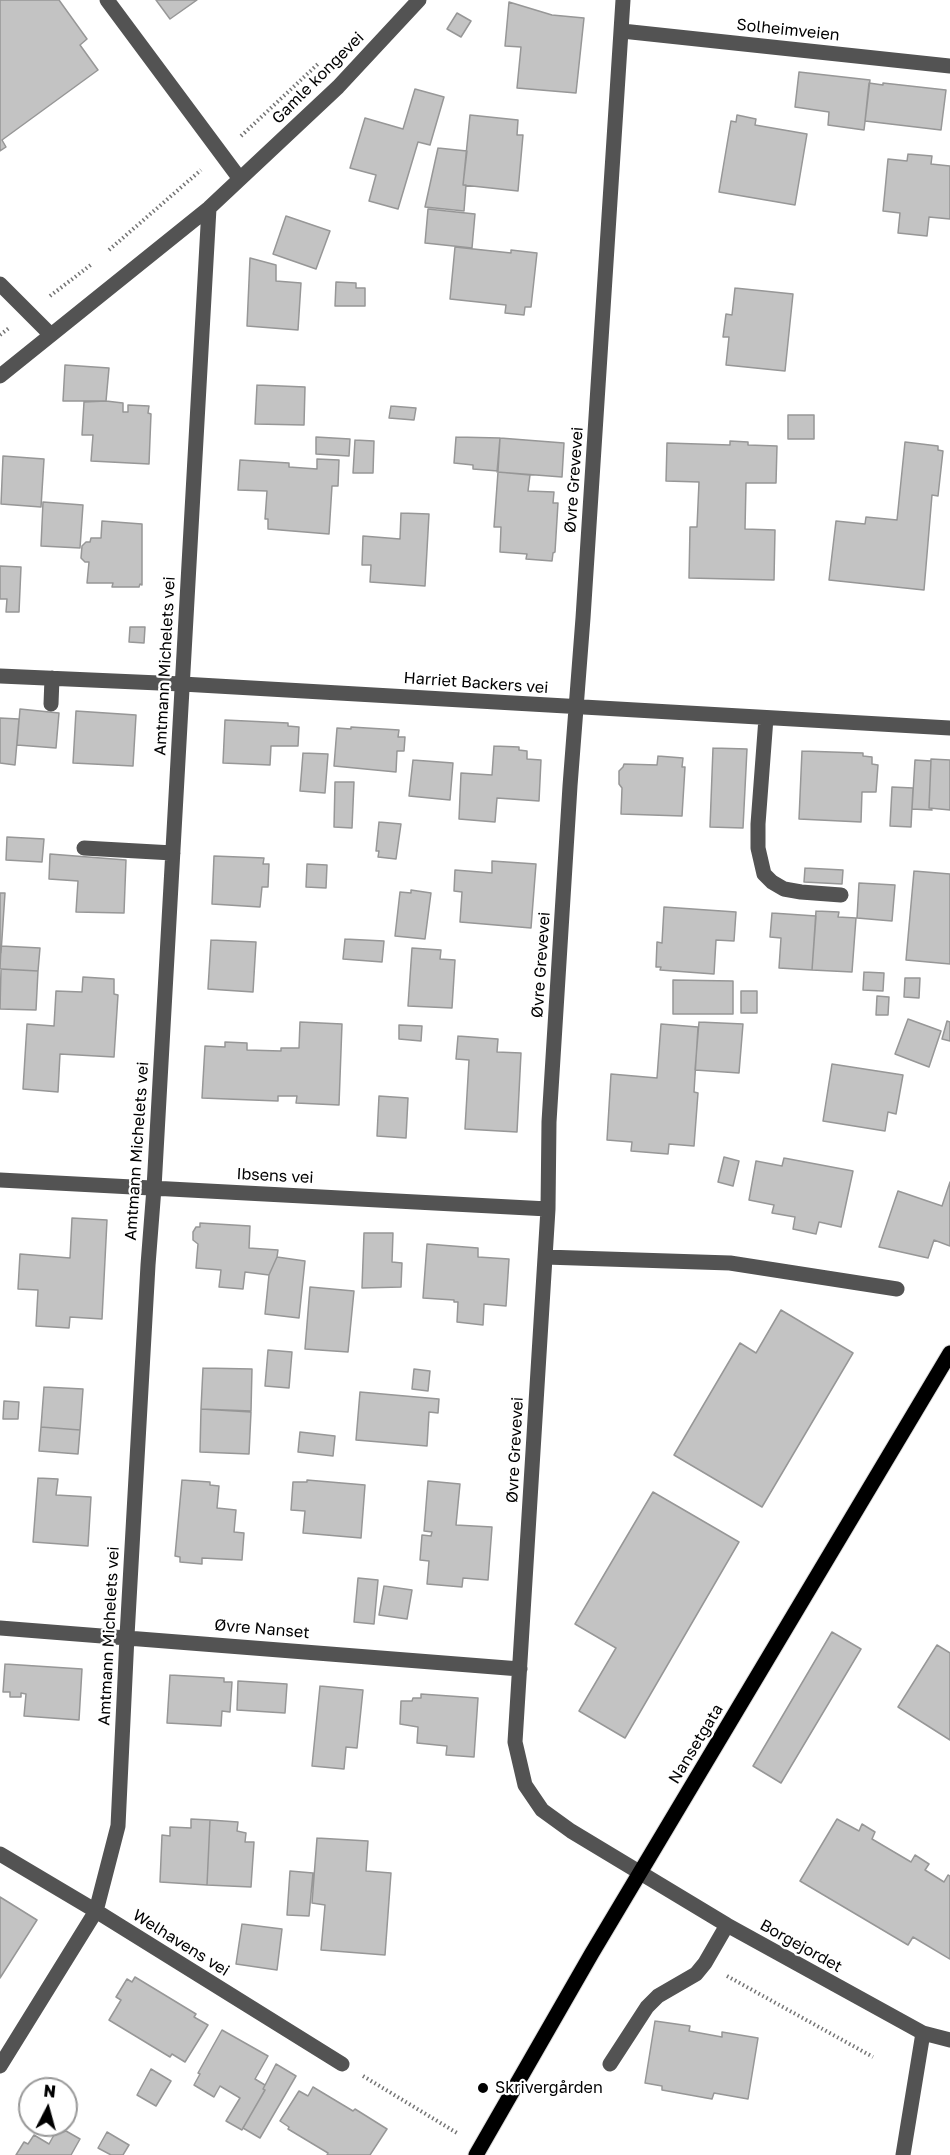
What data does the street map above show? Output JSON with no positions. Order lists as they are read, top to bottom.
{
  "streets": {
    "main road": ["Nansetgata"],
    "street": [
      "Solheimveien",
      "Gamle kongevei",
      "Øvre Grevevei",
      "Amtmann Michelets vei",
      "Harriet Backers vei",
      "Ibsens vei",
      "Øvre Nanset",
      "Welhavens vei",
      "Borgejordet"
    ]
  },
  "crossings": [
    ["Solheimveien", "Øvre Grevevei"],
    ["Gamle kongevei", "Amtmann Michelets vei"],
    ["Øvre Grevevei", "Harriet Backers vei"],
    ["Øvre Grevevei", "Ibsens vei"],
    ["Øvre Grevevei", "Øvre Nanset"],
    ["Øvre Grevevei", "Nansetgata"],
    ["Øvre Grevevei", "Borgejordet"],
    ["Amtmann Michelets vei", "Harriet Backers vei"],
    ["Amtmann Michelets vei", "Ibsens vei"],
    ["Amtmann Michelets vei", "Øvre Nanset"],
    ["Amtmann Michelets vei", "Welhavens vei"],
    ["Nansetgata", "Borgejordet"]
  ],
  "places": ["Skrivergården"],
  "north": "top"
}
